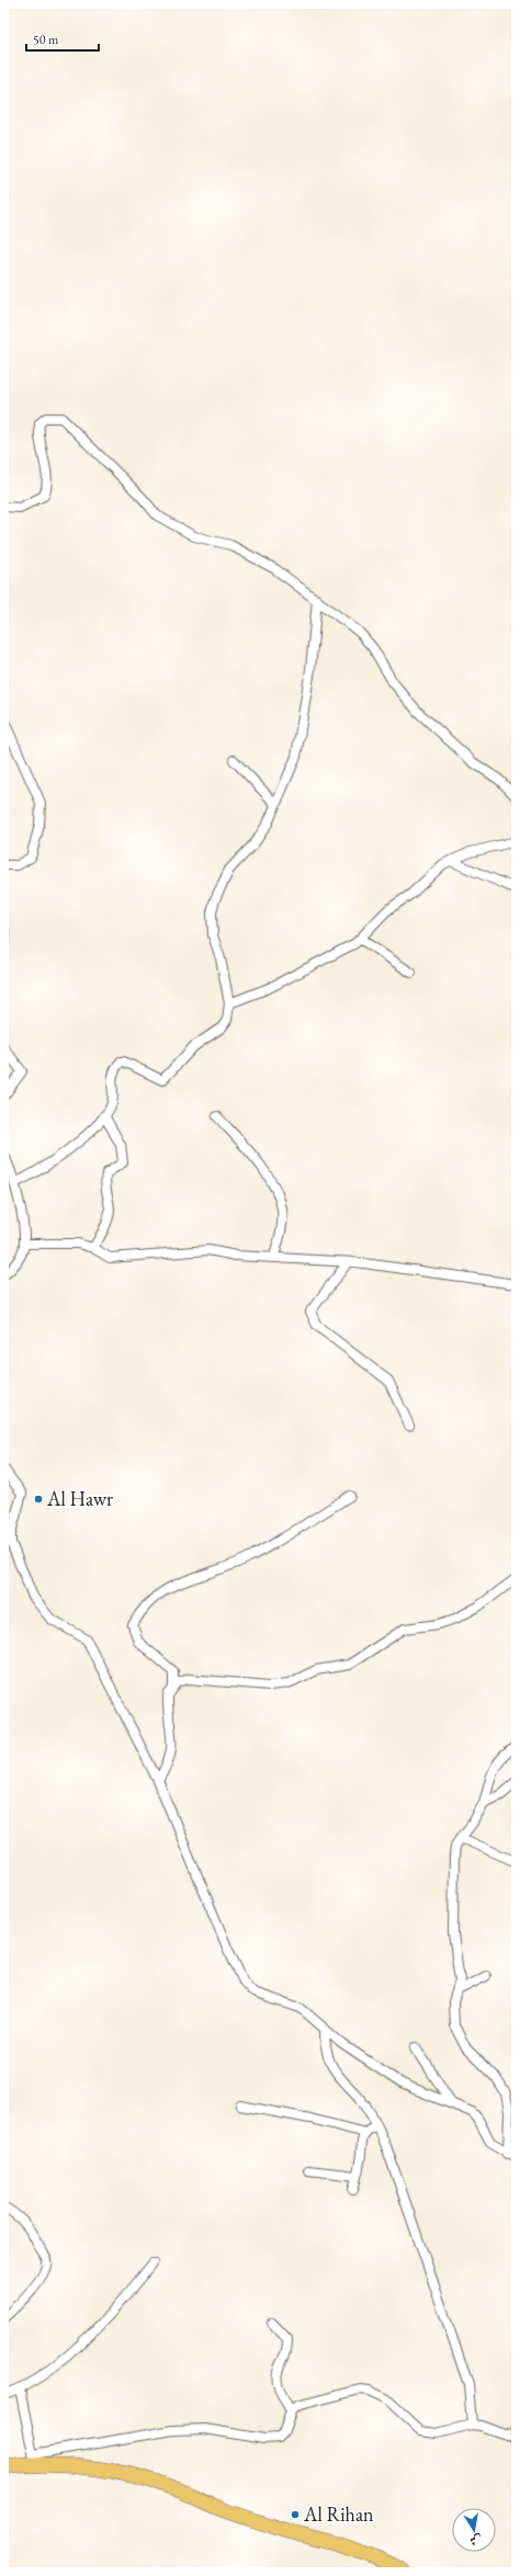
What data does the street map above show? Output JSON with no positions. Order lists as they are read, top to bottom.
{
  "places": ["Al Hawr", "Al Rihan"],
  "scale_bar": "50 m",
  "north": "bottom"
}
